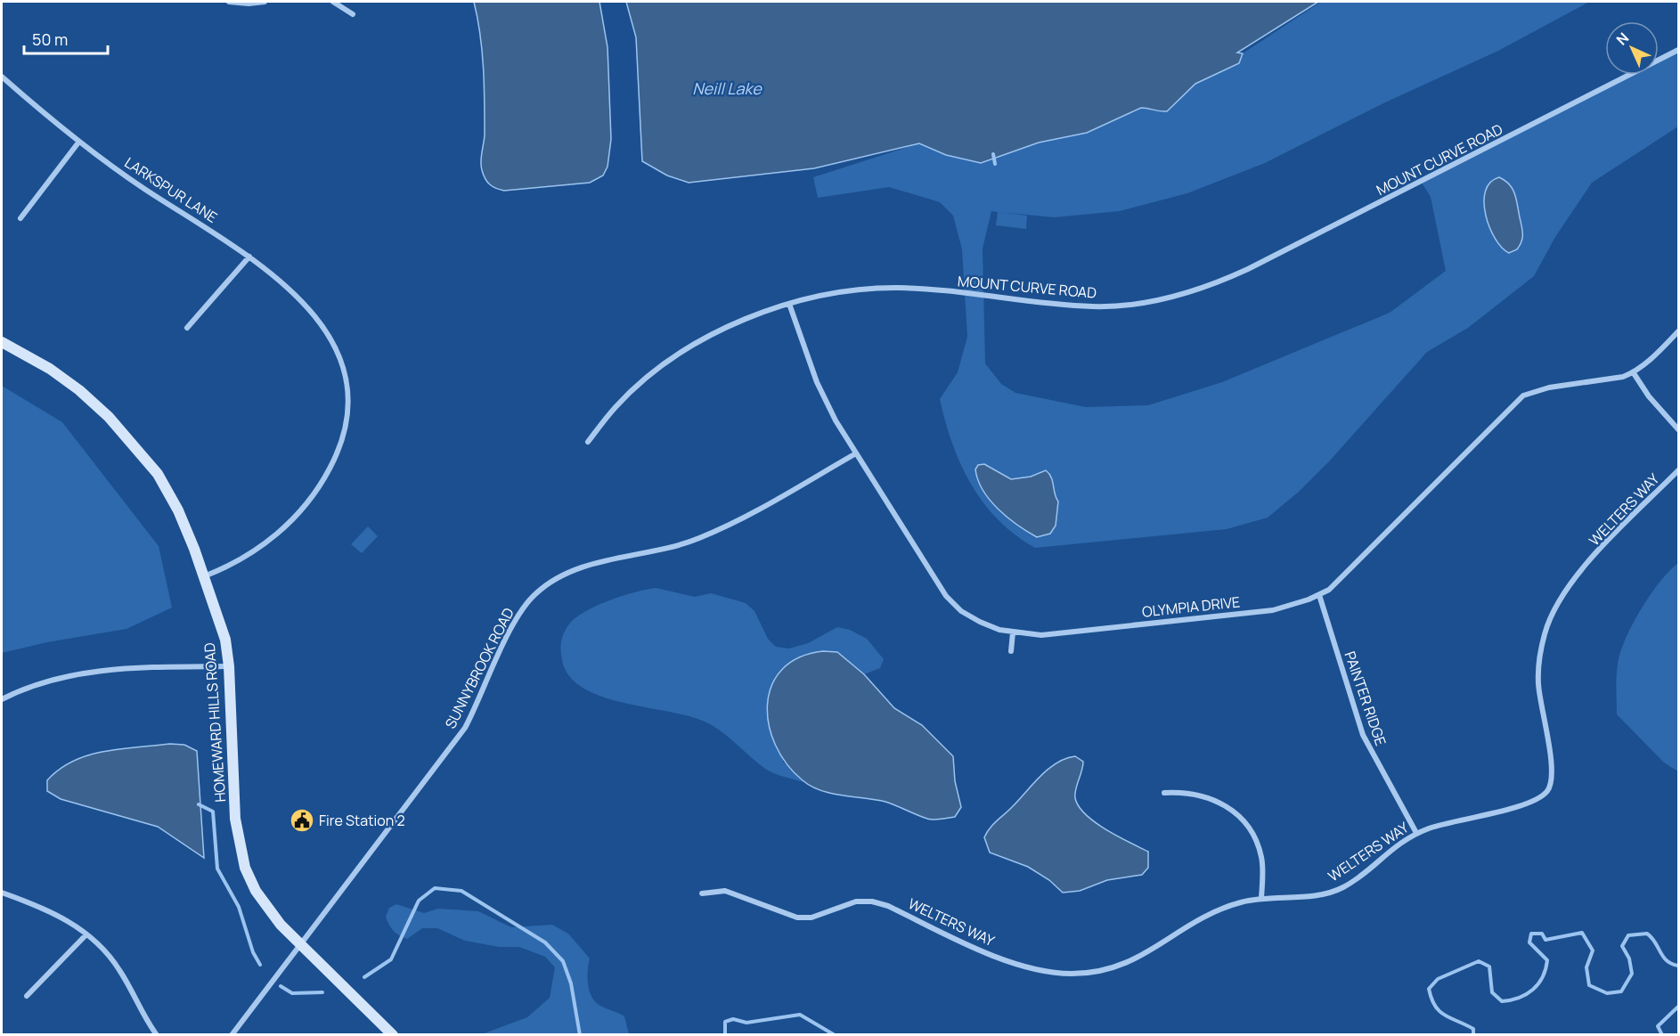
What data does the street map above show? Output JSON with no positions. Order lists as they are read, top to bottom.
{
  "streets": {
    "street": [
      "MOUNT CURVE ROAD",
      "LARKSPUR LANE",
      "WELTERS WAY",
      "OLYMPIA DRIVE",
      "SUNNYBROOK ROAD",
      "PAINTER RIDGE",
      "HOMEWARD HILLS ROAD"
    ]
  },
  "crossings": [
    ["MOUNT CURVE ROAD", "OLYMPIA DRIVE"],
    ["LARKSPUR LANE", "HOMEWARD HILLS ROAD"],
    ["WELTERS WAY", "PAINTER RIDGE"],
    ["OLYMPIA DRIVE", "SUNNYBROOK ROAD"],
    ["OLYMPIA DRIVE", "PAINTER RIDGE"],
    ["SUNNYBROOK ROAD", "HOMEWARD HILLS ROAD"]
  ],
  "water": ["Neill Lake"],
  "places": {
    "public building": ["Fire Station 2"]
  },
  "scale_bar": "50 m",
  "north": "top left"
}
